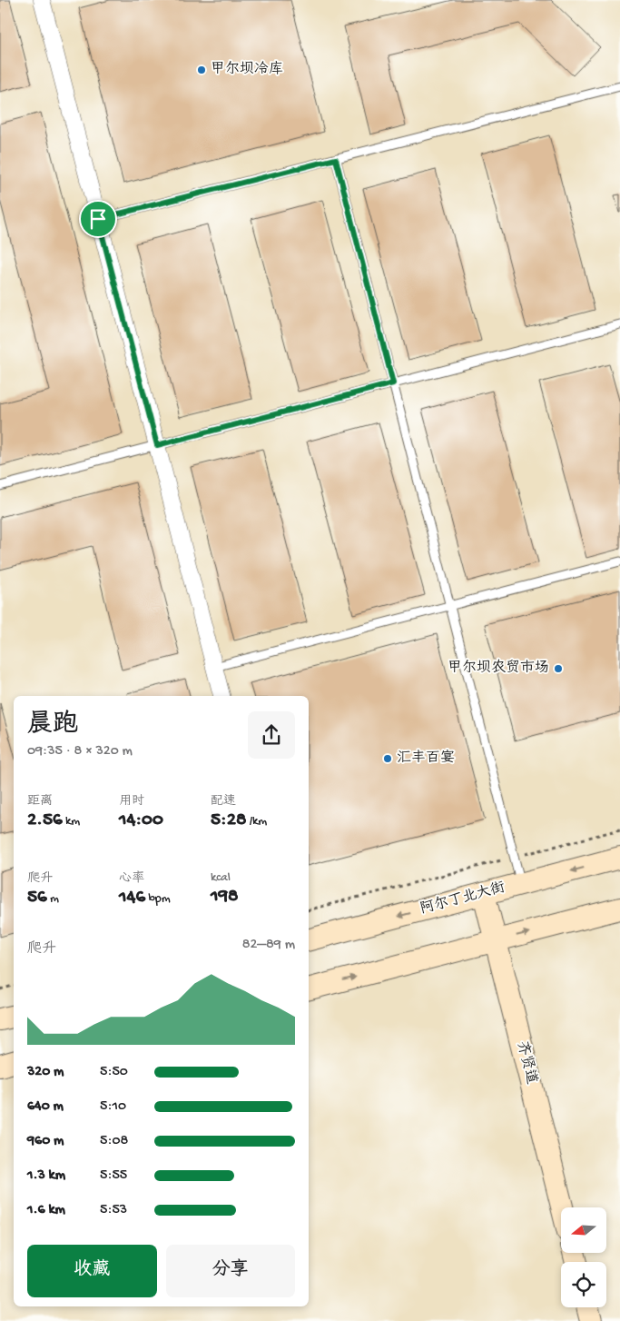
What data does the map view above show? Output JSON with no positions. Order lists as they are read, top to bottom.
{
  "streets": {
    "main road": ["阿尔丁北大街", "齐贤道"]
  },
  "crossings": [
    ["阿尔丁北大街", "齐贤道"]
  ],
  "places": ["甲尔坝冷库", "甲尔坝农贸市场", "汇丰百宴"],
  "north": "left",
  "page": {
    "heading": ["晨跑", "09:35 · 8 × 320 m"],
    "stats": [
      ["距离", "2.56 km"],
      ["用时", "14:00"],
      ["配速", "5:28 /km"],
      ["爬升", "56 m"],
      ["心率", "146 bpm"],
      ["kcal", "198"]
    ],
    "chart": ["爬升", "82–89 m"],
    "list": [
      {
        "name": "320 m",
        "note": "5:50"
      },
      {
        "name": "640 m",
        "note": "5:10"
      },
      {
        "name": "960 m",
        "note": "5:08"
      },
      {
        "name": "1.3 km",
        "note": "5:55"
      },
      {
        "name": "1.6 km",
        "note": "5:53"
      }
    ],
    "buttons": ["收藏", "分享"]
  }
}
